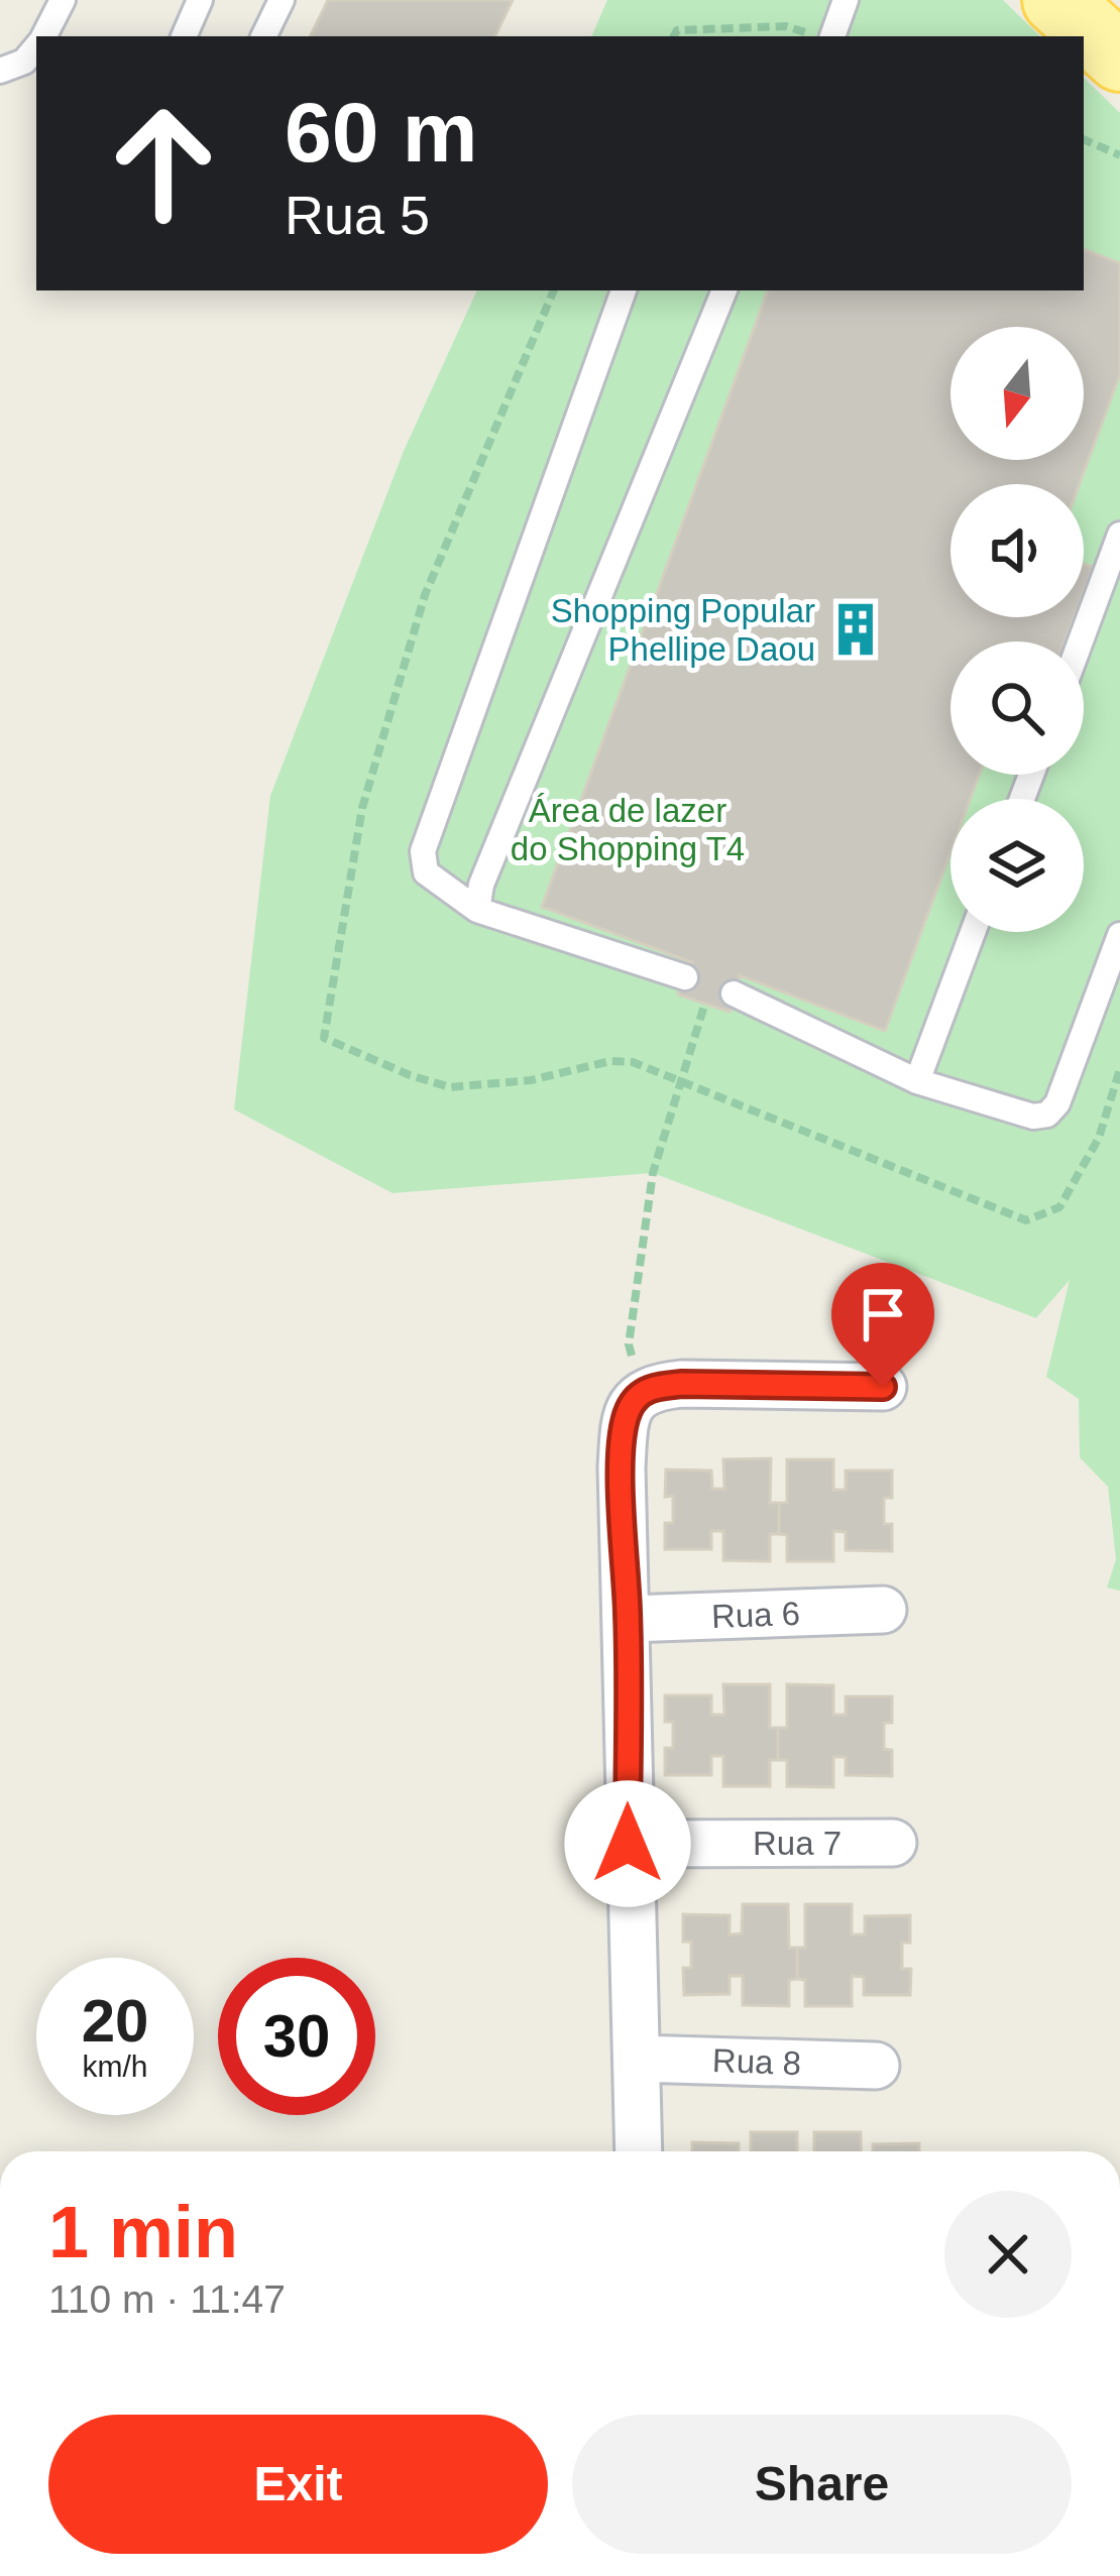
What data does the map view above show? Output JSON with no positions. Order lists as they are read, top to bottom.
{
  "streets": {
    "street": ["Rua 6", "Rua 7", "Rua 8"]
  },
  "parks": ["Área de lazer do Shopping T4"],
  "places": {
    "building": ["Shopping Popular Phellipe Daou"]
  },
  "north": "bottom",
  "page": {
    "turn": ["60 m", "Rua 5"],
    "speed": "20 km/h",
    "limit": "30",
    "heading": ["1 min", "110 m · 11:47"],
    "buttons": ["Exit", "Share"]
  }
}
